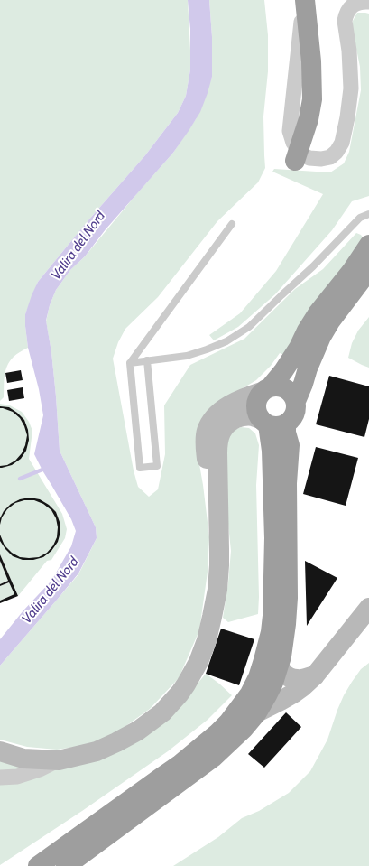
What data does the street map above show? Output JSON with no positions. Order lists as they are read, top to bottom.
{
  "water": ["Valira del Nord"]
}
